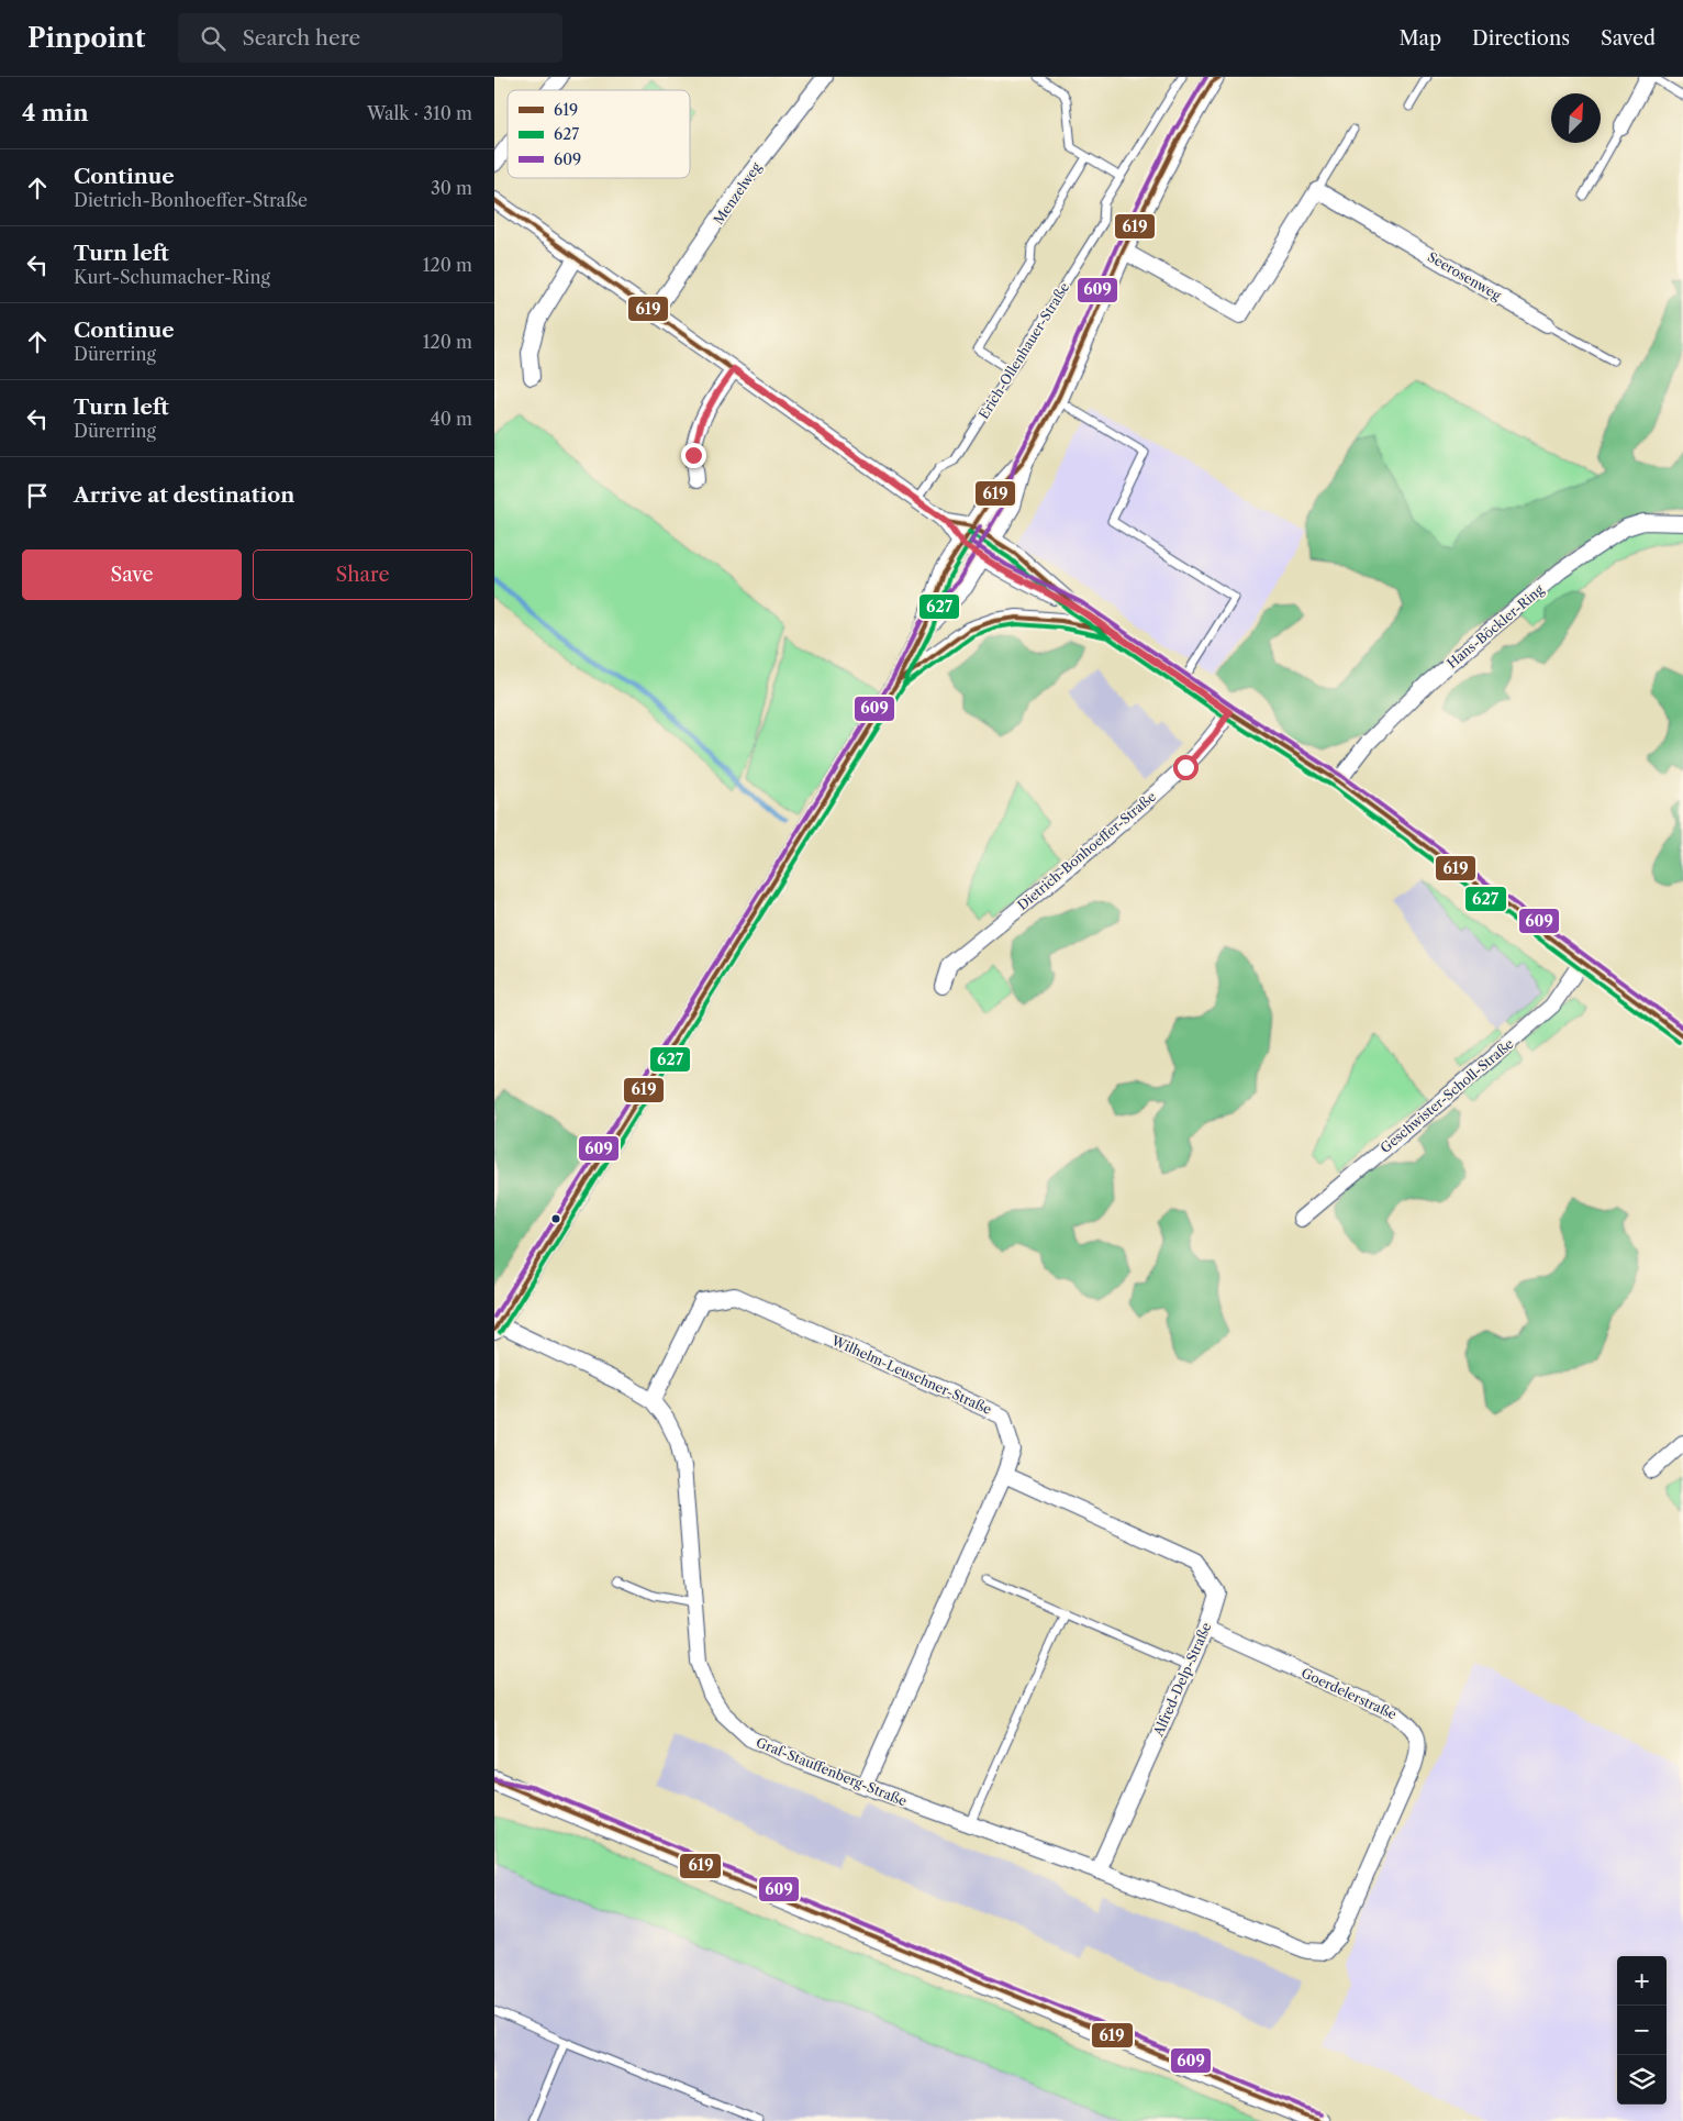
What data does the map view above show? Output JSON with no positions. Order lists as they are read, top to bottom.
{
  "streets": {
    "street": [
      "Menzelweg",
      "Seerosenweg",
      "Hans-Böckler-Ring",
      "Dietrich-Bonhoeffer-Straße",
      "Geschwister-Scholl-Straße",
      "Wilhelm-Leuschner-Straße",
      "Alfred-Delp-Straße",
      "Goerdelerstraße",
      "Graf-Stauffenberg-Straße"
    ],
    "lane": ["Erich-Ollenhauer-Straße"]
  },
  "crossings": [
    ["Wilhelm-Leuschner-Straße", "Alfred-Delp-Straße"],
    ["Wilhelm-Leuschner-Straße", "Graf-Stauffenberg-Straße"],
    ["Alfred-Delp-Straße", "Goerdelerstraße"],
    ["Alfred-Delp-Straße", "Graf-Stauffenberg-Straße"],
    ["Goerdelerstraße", "Graf-Stauffenberg-Straße"]
  ],
  "lines": ["transit line 619", "transit line 609", "transit line 627"],
  "legend": ["619", "627", "609"],
  "north": "top right",
  "page": {
    "header": "Pinpoint",
    "search": "Search here",
    "nav": ["Map", "Directions", "Saved"],
    "heading": ["4 min", "Walk · 310 m"],
    "list": [
      ["Continue", "Dietrich-Bonhoeffer-Straße", "30 m"],
      ["Turn left", "Kurt-Schumacher-Ring", "120 m"],
      ["Continue", "Dürerring", "120 m"],
      ["Turn left", "Dürerring", "40 m"],
      "Arrive at destination"
    ],
    "buttons": ["Save", "Share"],
    "map_buttons": ["+", "−"]
  }
}
